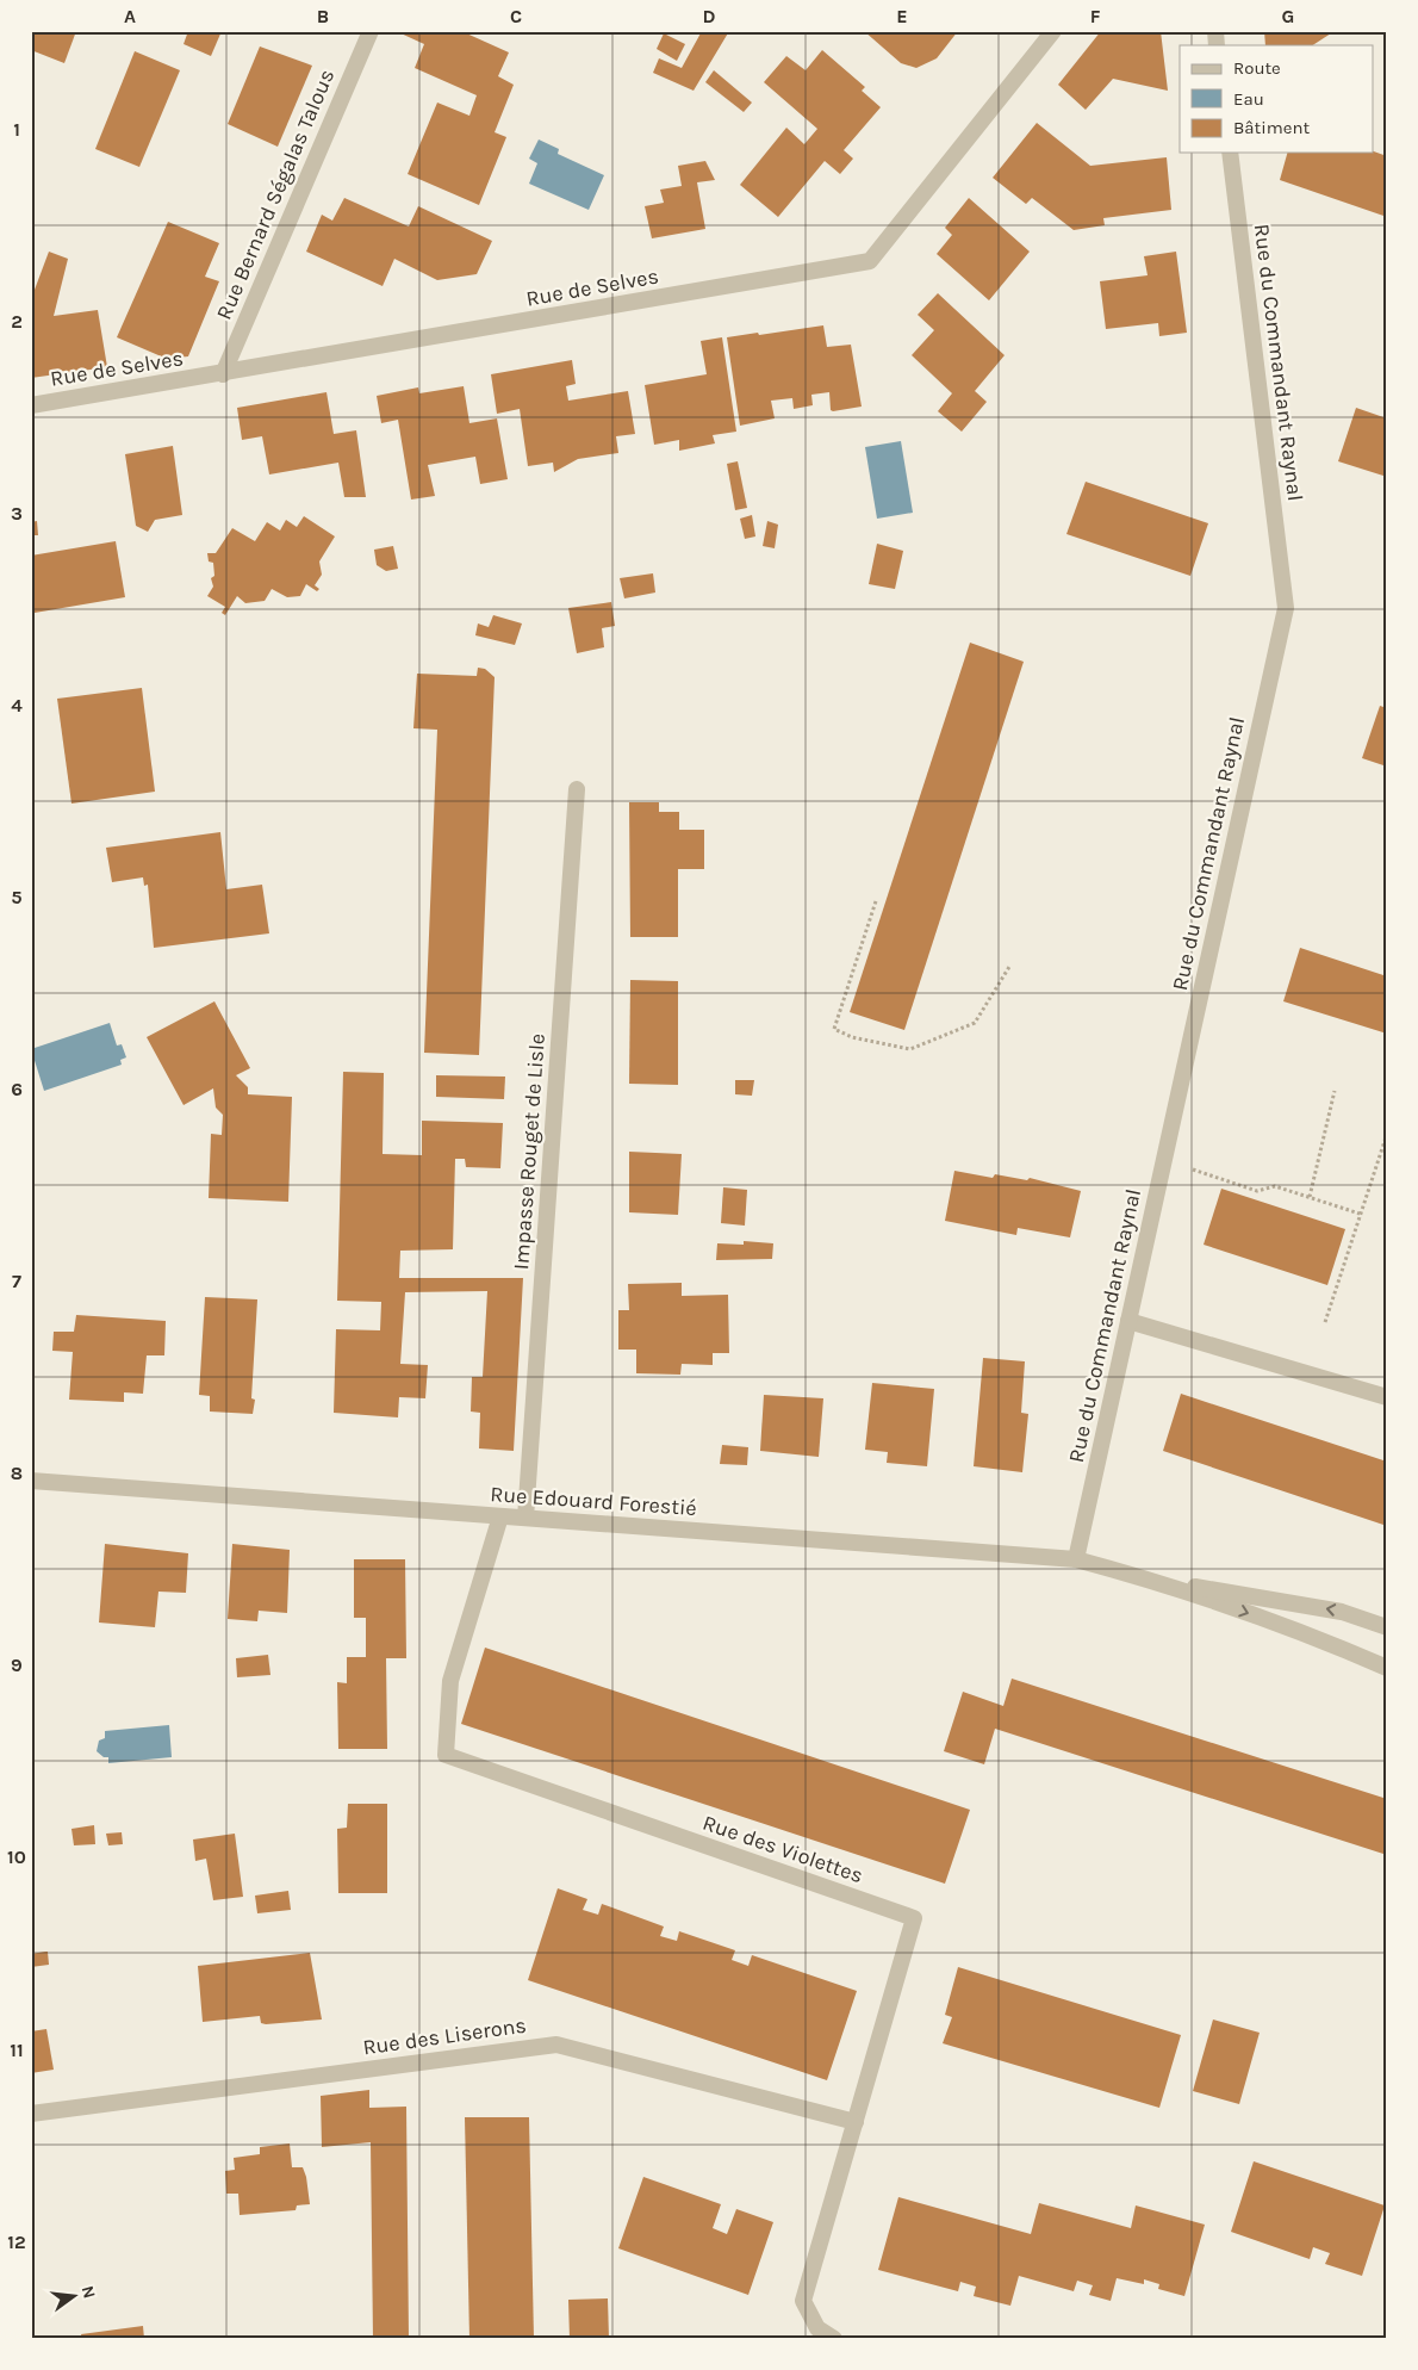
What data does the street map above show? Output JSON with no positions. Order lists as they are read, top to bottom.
{
  "streets": {
    "street": [
      "Rue Bernard Ségalas Talous",
      "Rue de Selves",
      "Rue du Commandant Raynal",
      "Impasse Rouget de Lisle",
      "Rue Edouard Forestié",
      "Rue des Violettes",
      "Rue des Liserons"
    ]
  },
  "crossings": [
    ["Rue Bernard Ségalas Talous", "Rue de Selves"],
    ["Rue du Commandant Raynal", "Rue Edouard Forestié"],
    ["Impasse Rouget de Lisle", "Rue Edouard Forestié"],
    ["Rue Edouard Forestié", "Rue des Violettes"],
    ["Rue des Violettes", "Rue des Liserons"]
  ],
  "legend": ["Route", "Eau", "Bâtiment"],
  "north": "right",
  "grid": {
    "columns": [
      "A",
      "B",
      "C",
      "D",
      "E",
      "F",
      "G"
    ],
    "rows": [
      "1",
      "2",
      "3",
      "4",
      "5",
      "6",
      "7",
      "8",
      "9",
      "10",
      "11",
      "12"
    ]
  }
}
